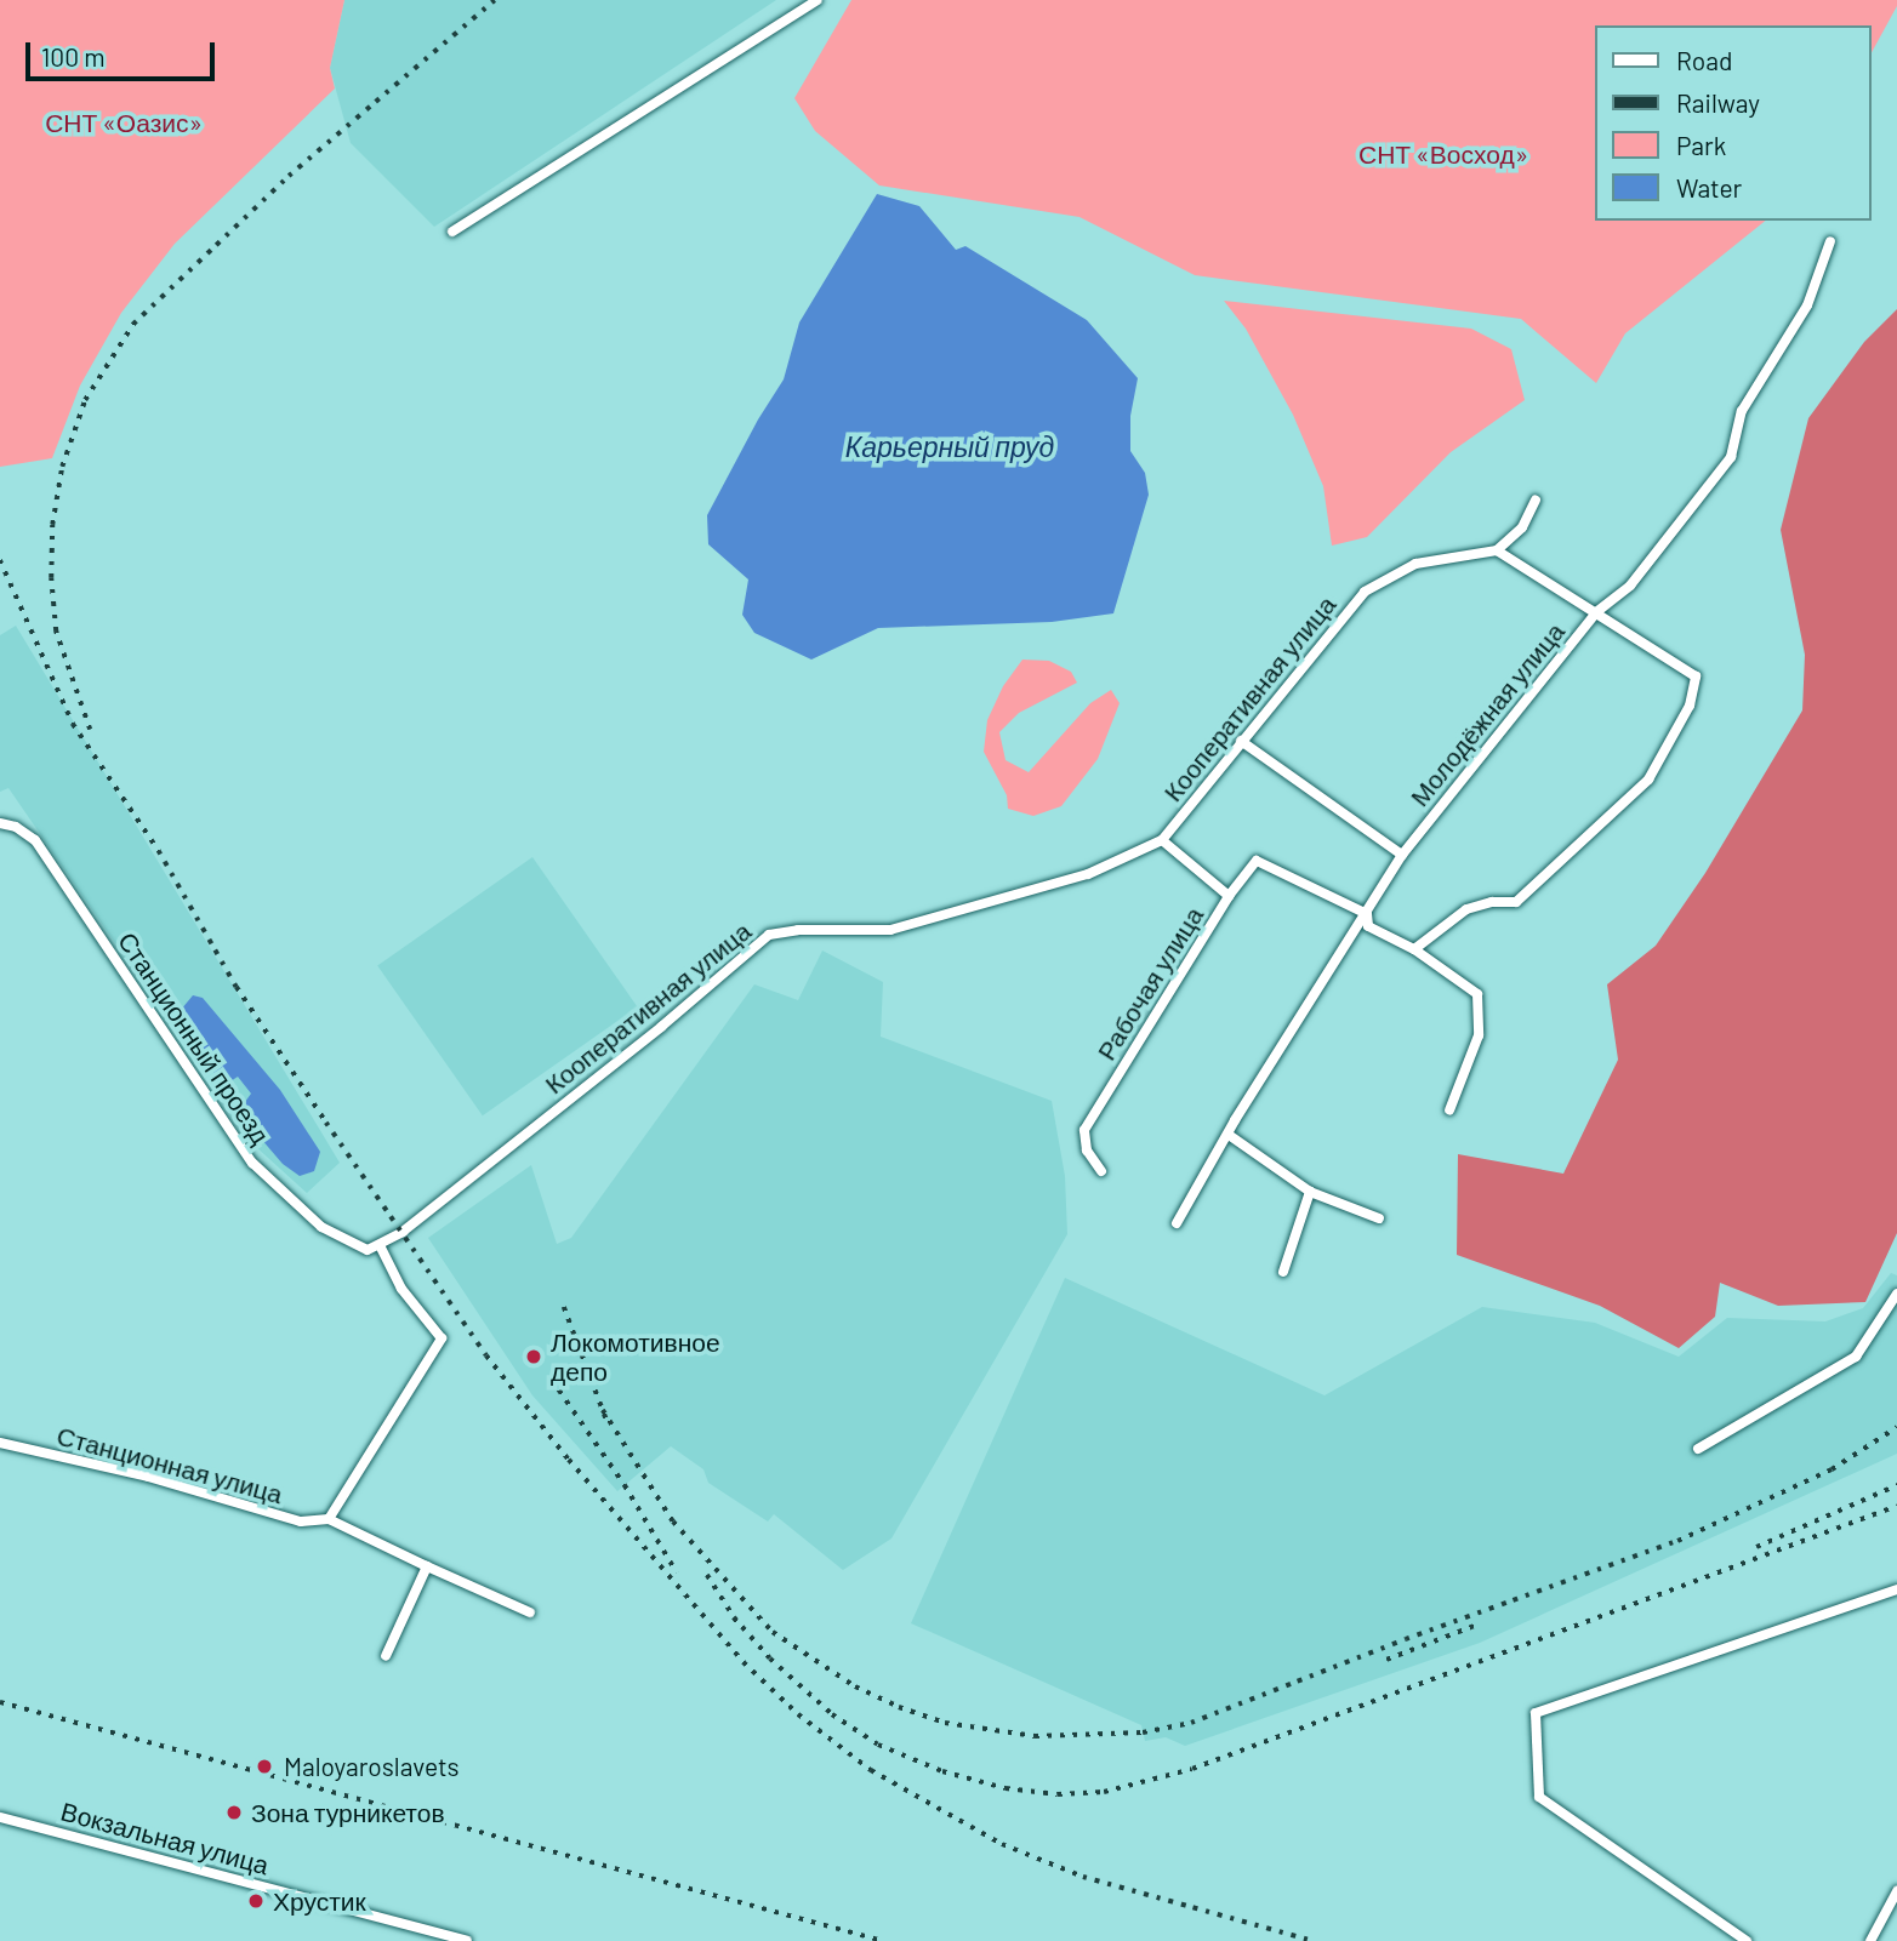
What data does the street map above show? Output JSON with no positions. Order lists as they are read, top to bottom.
{
  "streets": {
    "street": [
      "Кооперативная улица",
      "Молодёжная улица",
      "Рабочая улица",
      "Станционный проезд",
      "Станционная улица",
      "Вокзальная улица"
    ]
  },
  "crossings": [
    ["Кооперативная улица", "Станционный проезд"],
    ["Молодёжная улица", "Рабочая улица"]
  ],
  "water": ["Карьерный пруд"],
  "parks": ["СНТ «Оазис»", "СНТ «Восход»"],
  "places": [
    "Локомотивное депо",
    "Maloyaroslavets",
    "Зона турникетов",
    "Хрустик"
  ],
  "legend": [
    "Road",
    "Railway",
    "Park",
    "Water"
  ],
  "scale_bar": "100 m"
}
